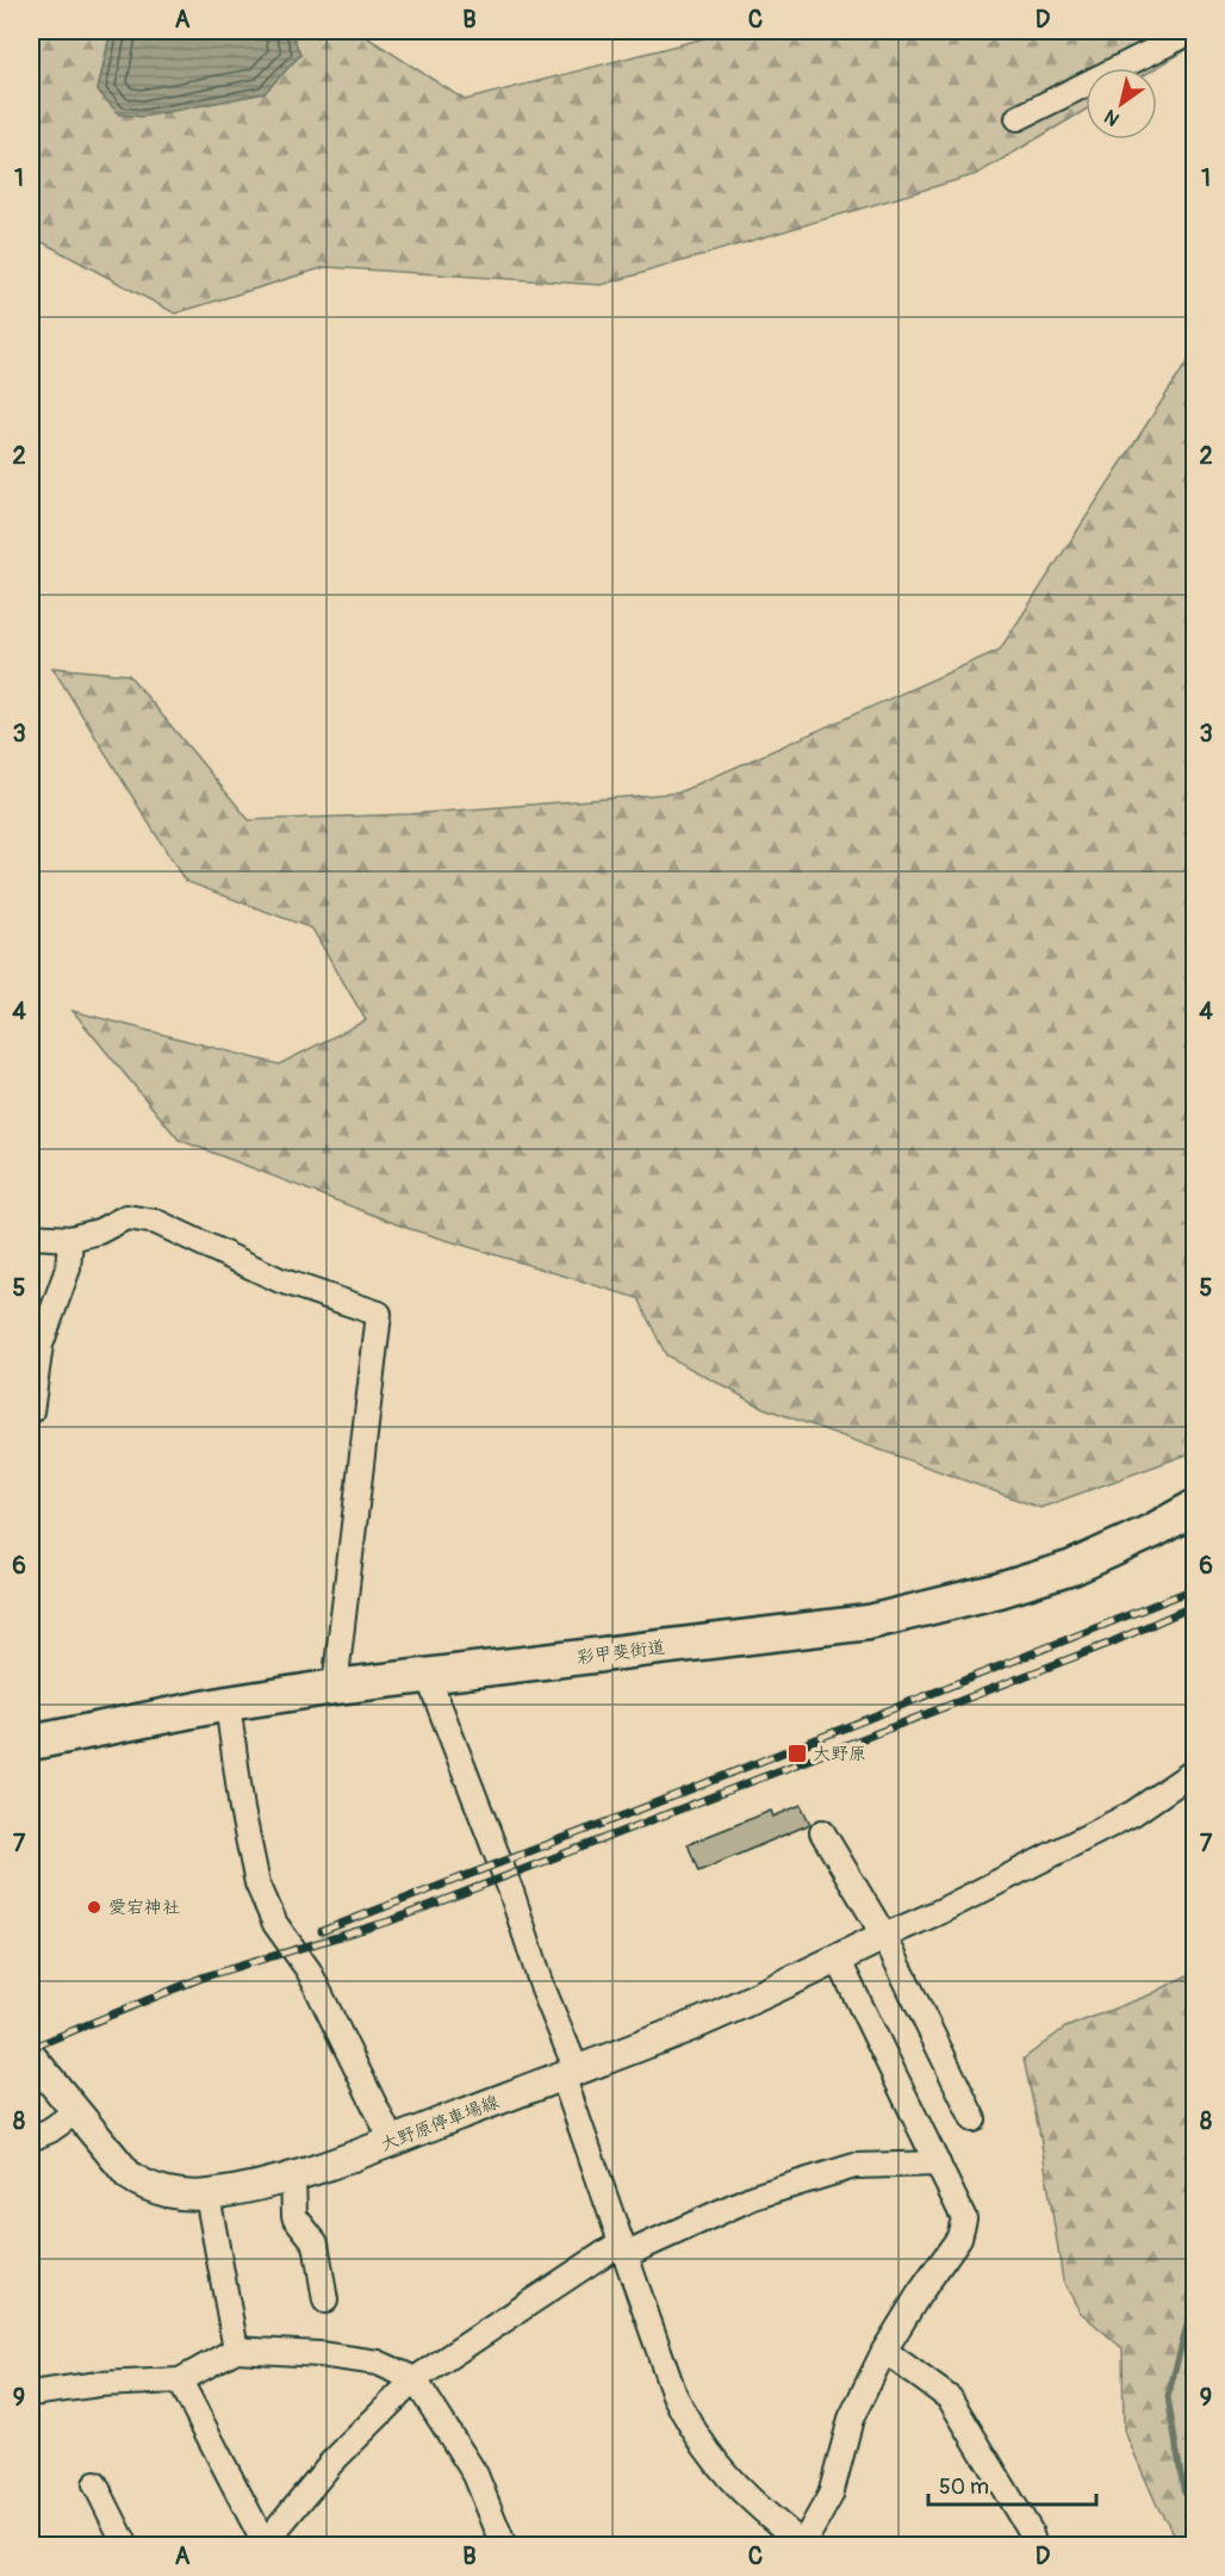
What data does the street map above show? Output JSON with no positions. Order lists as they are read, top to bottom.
{
  "streets": {
    "highway": ["彩甲斐街道"],
    "main road": ["大野原停車場線"]
  },
  "places": {
    "transit": ["大野原"],
    "other": ["愛宕神社"]
  },
  "scale_bar": "50 m",
  "north": "bottom left",
  "grid": {
    "columns": [
      "A",
      "B",
      "C",
      "D"
    ],
    "rows": [
      "1",
      "2",
      "3",
      "4",
      "5",
      "6",
      "7",
      "8",
      "9"
    ]
  }
}
